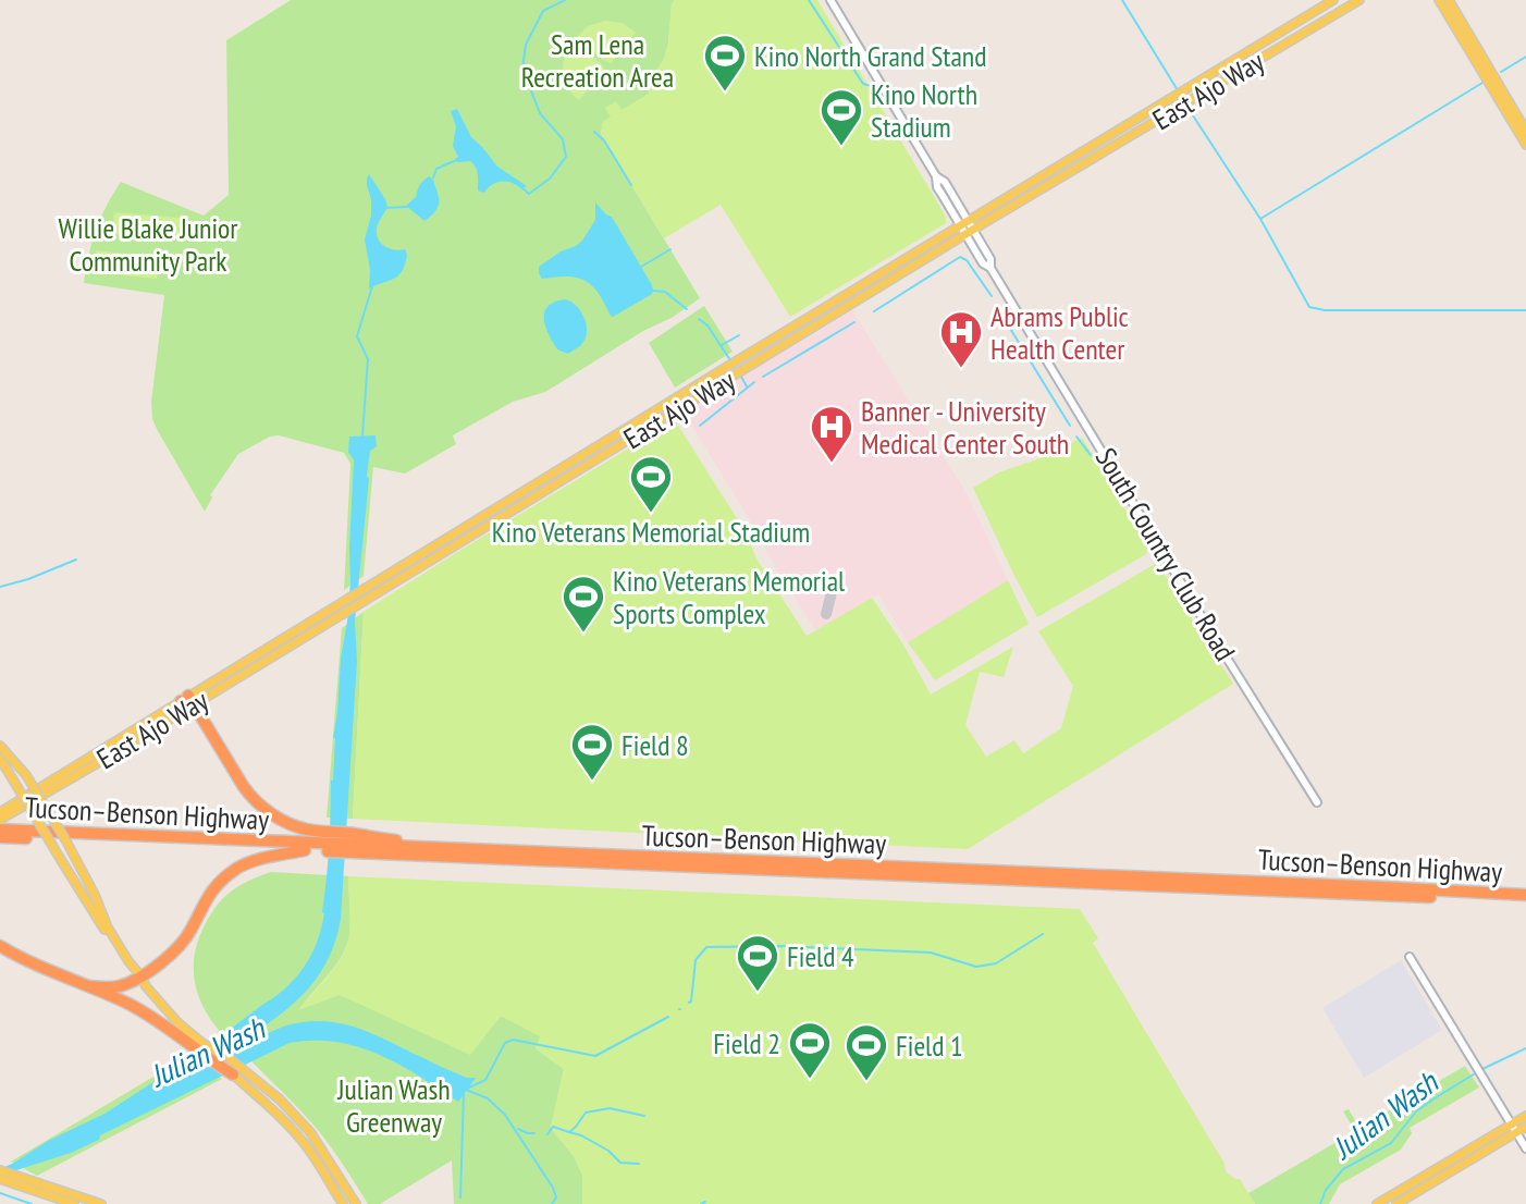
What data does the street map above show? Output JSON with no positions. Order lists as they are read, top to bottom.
{
  "streets": {
    "highway": ["Tucson–Benson Highway"],
    "main road": ["East Ajo Way"],
    "street": ["South Country Club Road"]
  },
  "crossings": [
    ["East Ajo Way", "South Country Club Road"],
    ["East Ajo Way", "Tucson–Benson Highway"]
  ],
  "water": ["Julian Wash"],
  "parks": ["Sam Lena Recreation Area", "Willie Blake Junior Community Park", "Julian Wash Greenway"],
  "places": {
    "sports": [
      "Kino North Grand Stand",
      "Kino North Stadium",
      "Kino Veterans Memorial Stadium",
      "Kino Veterans Memorial Sports Complex",
      "Field 8",
      "Field 4",
      "Field 2",
      "Field 1"
    ],
    "hospital": ["Abrams Public Health Center", "Banner - University Medical Center South"]
  }
}
